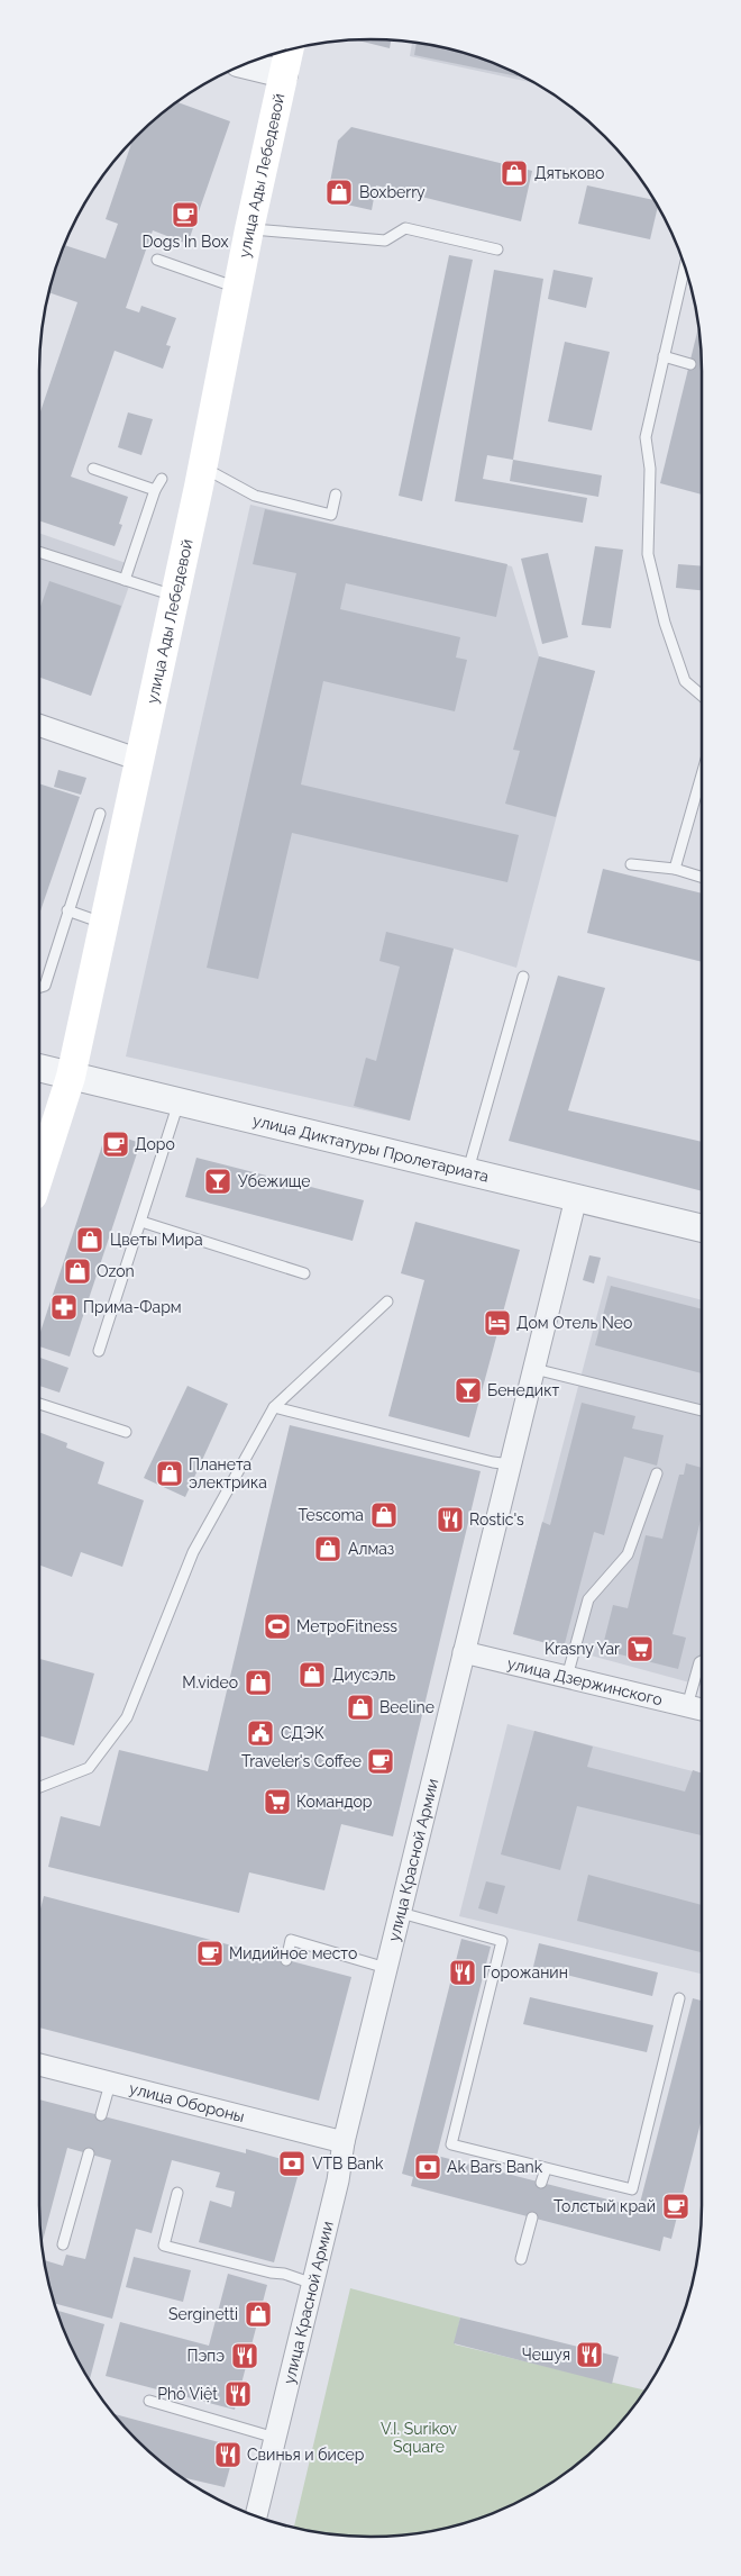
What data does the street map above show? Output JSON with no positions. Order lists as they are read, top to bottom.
{
  "streets": {
    "main road": ["улица Ады Лебедевой"],
    "street": [
      "улица Диктатуры Пролетариата",
      "улица Дзержинского",
      "улица Красной Армии",
      "улица Обороны"
    ]
  },
  "crossings": [
    ["улица Ады Лебедевой", "улица Диктатуры Пролетариата"],
    ["улица Диктатуры Пролетариата", "улица Красной Армии"],
    ["улица Дзержинского", "улица Красной Армии"],
    ["улица Красной Армии", "улица Обороны"]
  ],
  "parks": ["V.I. Surikov Square"],
  "places": {
    "shop": [
      "Дятьково",
      "Boxberry",
      "Цветы Мира",
      "Ozon",
      "Планета электрика",
      "Tescoma",
      "Алмаз",
      "Диусэль",
      "M.video",
      "Beeline",
      "Serginetti"
    ],
    "cafe": [
      "Dogs In Box",
      "Доро",
      "Traveler's Coffee",
      "Мидийное место",
      "Толстый край"
    ],
    "bar": ["Убежище", "Бенедикт"],
    "pharmacy": ["Прима-Фарм"],
    "hotel": ["Дом Отель Neo"],
    "restaurant": [
      "Rostic's",
      "Горожанин",
      "Чешуя",
      "Пэпэ",
      "Phỏ Việt",
      "Свинья и бисер"
    ],
    "sports": ["МетроFitness"],
    "supermarket": ["Krasny Yar", "Командор"],
    "public building": ["СДЭК"],
    "bank": ["VTB Bank", "Ak Bars Bank"]
  }
}
